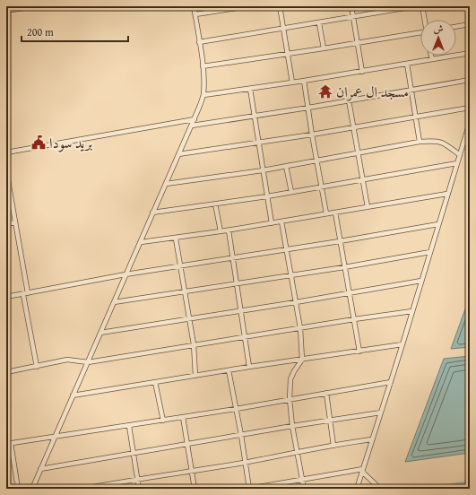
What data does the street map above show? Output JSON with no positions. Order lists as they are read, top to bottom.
{
  "places": {
    "temple": ["مسجد ال عمران"],
    "public building": ["بريد سودا"]
  },
  "scale_bar": "200 m",
  "north": "top"
}
